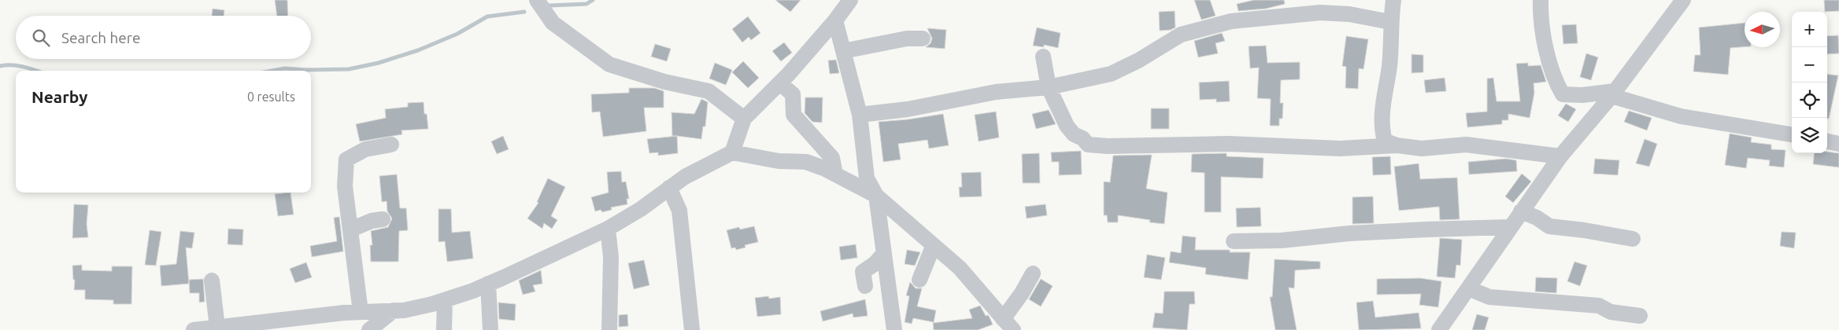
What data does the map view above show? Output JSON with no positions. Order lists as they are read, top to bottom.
{
  "north": "left",
  "page": {
    "map_buttons": ["+", "−"],
    "search": "Search here",
    "heading": ["Nearby", "0 results"]
  }
}
